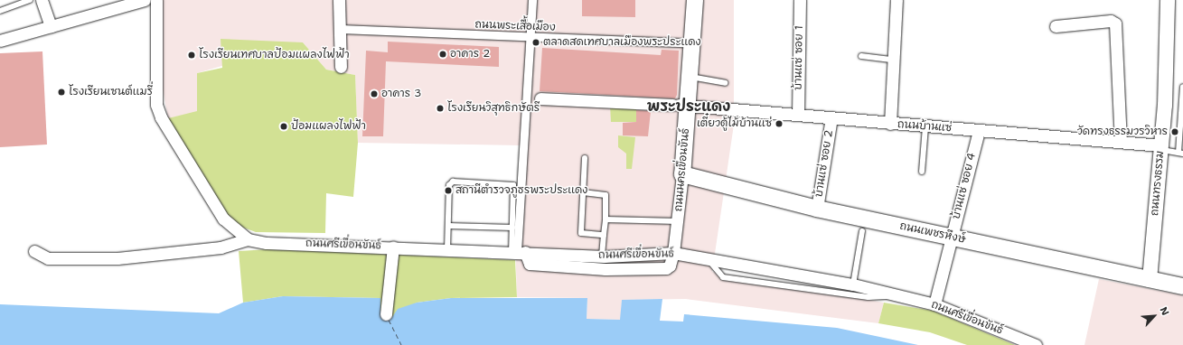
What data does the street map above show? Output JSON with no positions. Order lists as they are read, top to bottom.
{
  "streets": {
    "main road": ["ถนนนครเขื่อนขันธ์", "ถนนเพชรหึงษ์"],
    "street": [
      "ถนนพระเสื้อเมือง",
      "บ้านแซ่ ซอย 1",
      "ถนนบ้านแซ่",
      "บ้านแซ่ ซอย 2",
      "ถนนทรงธรรม",
      "บ้านแซ่ ซอย 4",
      "ถนนศรีเขื่อนขันธ์"
    ]
  },
  "crossings": [
    ["ถนนพระเสื้อเมือง", "ถนนนครเขื่อนขันธ์"],
    ["บ้านแซ่ ซอย 1", "ถนนบ้านแซ่"],
    ["ถนนบ้านแซ่", "บ้านแซ่ ซอย 2"],
    ["ถนนบ้านแซ่", "ถนนนครเขื่อนขันธ์"],
    ["ถนนบ้านแซ่", "ถนนทรงธรรม"],
    ["ถนนบ้านแซ่", "บ้านแซ่ ซอย 4"],
    ["บ้านแซ่ ซอย 2", "ถนนเพชรหึงษ์"],
    ["ถนนนครเขื่อนขันธ์", "ถนนเพชรหึงษ์"],
    ["ถนนนครเขื่อนขันธ์", "ถนนศรีเขื่อนขันธ์"],
    ["ถนนทรงธรรม", "ถนนเพชรหึงษ์"],
    ["บ้านแซ่ ซอย 4", "ถนนเพชรหึงษ์"],
    ["บ้านแซ่ ซอย 4", "ถนนศรีเขื่อนขันธ์"]
  ],
  "districts": ["พระประแดง"],
  "places": [
    "ตลาดสดเทศบาลเมืองพระประแดง",
    "อาคาร 2",
    "โรงเรียนเทศบาลป้อมแผลงไฟฟ้า",
    "โรงเรียนเซนต์แมรี่",
    "อาคาร 3",
    "โรงเรียนวิสุทธิกษัตรี",
    "เตี๋ยวตู้ไม้บ้านแซ่",
    "ป้อมแผลงไฟฟ้า",
    "วัดทรงธรรมวรวิหาร",
    "สถานีตำรวจภูธรพระประแดง"
  ],
  "north": "top right"
}
